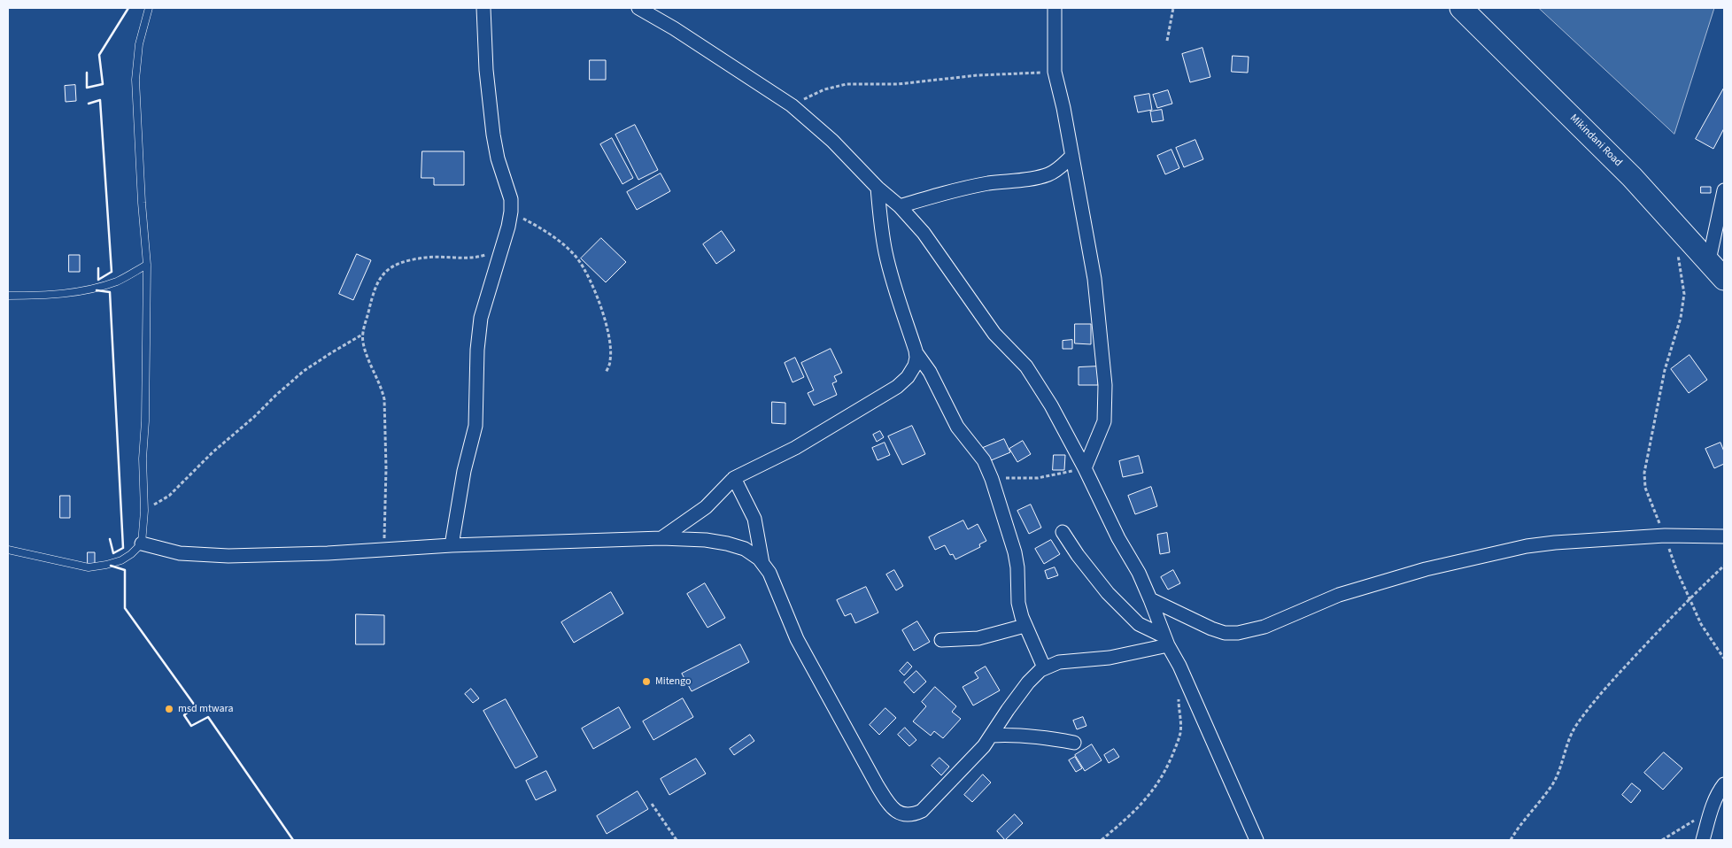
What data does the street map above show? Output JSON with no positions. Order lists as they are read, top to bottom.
{
  "streets": {
    "highway": ["Mikindani Road"]
  },
  "places": ["Mitengo", "msd mtwara"]
}
